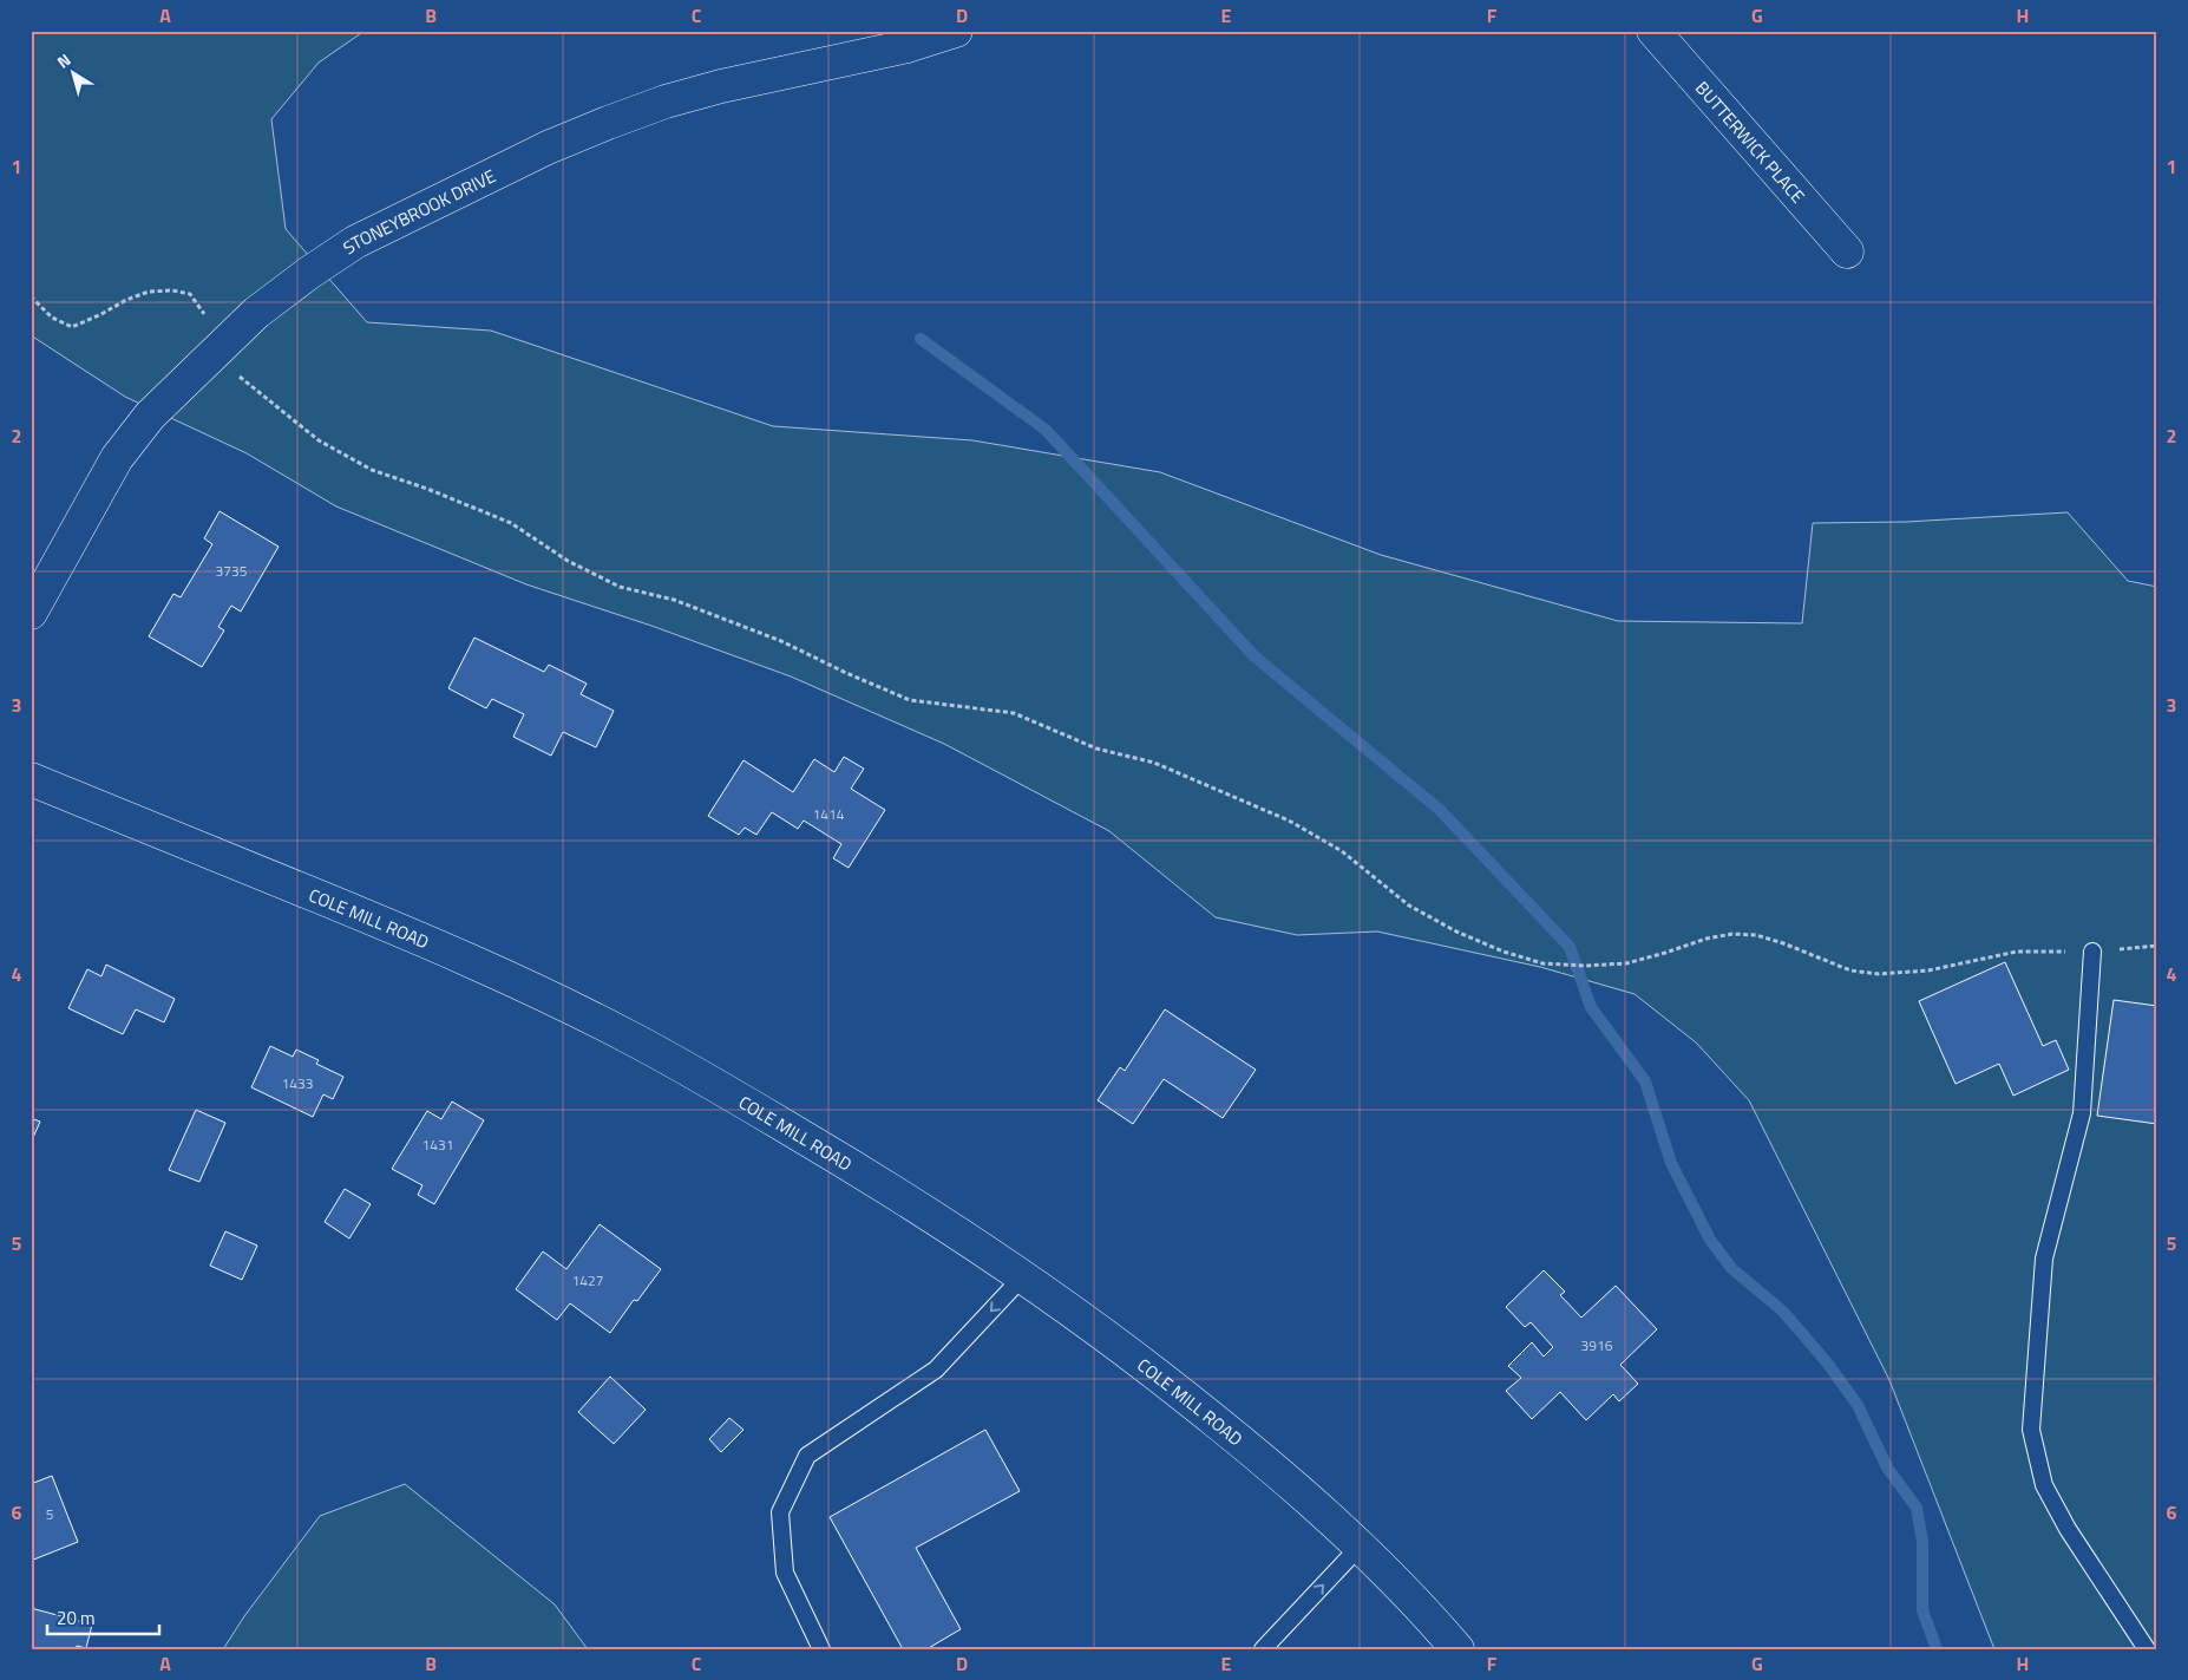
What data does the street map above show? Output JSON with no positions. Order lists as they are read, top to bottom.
{
  "streets": {
    "street": ["BUTTERWICK PLACE", "STONEYBROOK DRIVE", "COLE MILL ROAD"]
  },
  "house_numbers": [
    "3735",
    "1414",
    "1433",
    "1431",
    "1427",
    "3916",
    "5"
  ],
  "scale_bar": "20 m",
  "north": "top left",
  "grid": {
    "columns": [
      "A",
      "B",
      "C",
      "D",
      "E",
      "F",
      "G",
      "H"
    ],
    "rows": [
      "1",
      "2",
      "3",
      "4",
      "5",
      "6"
    ]
  }
}
